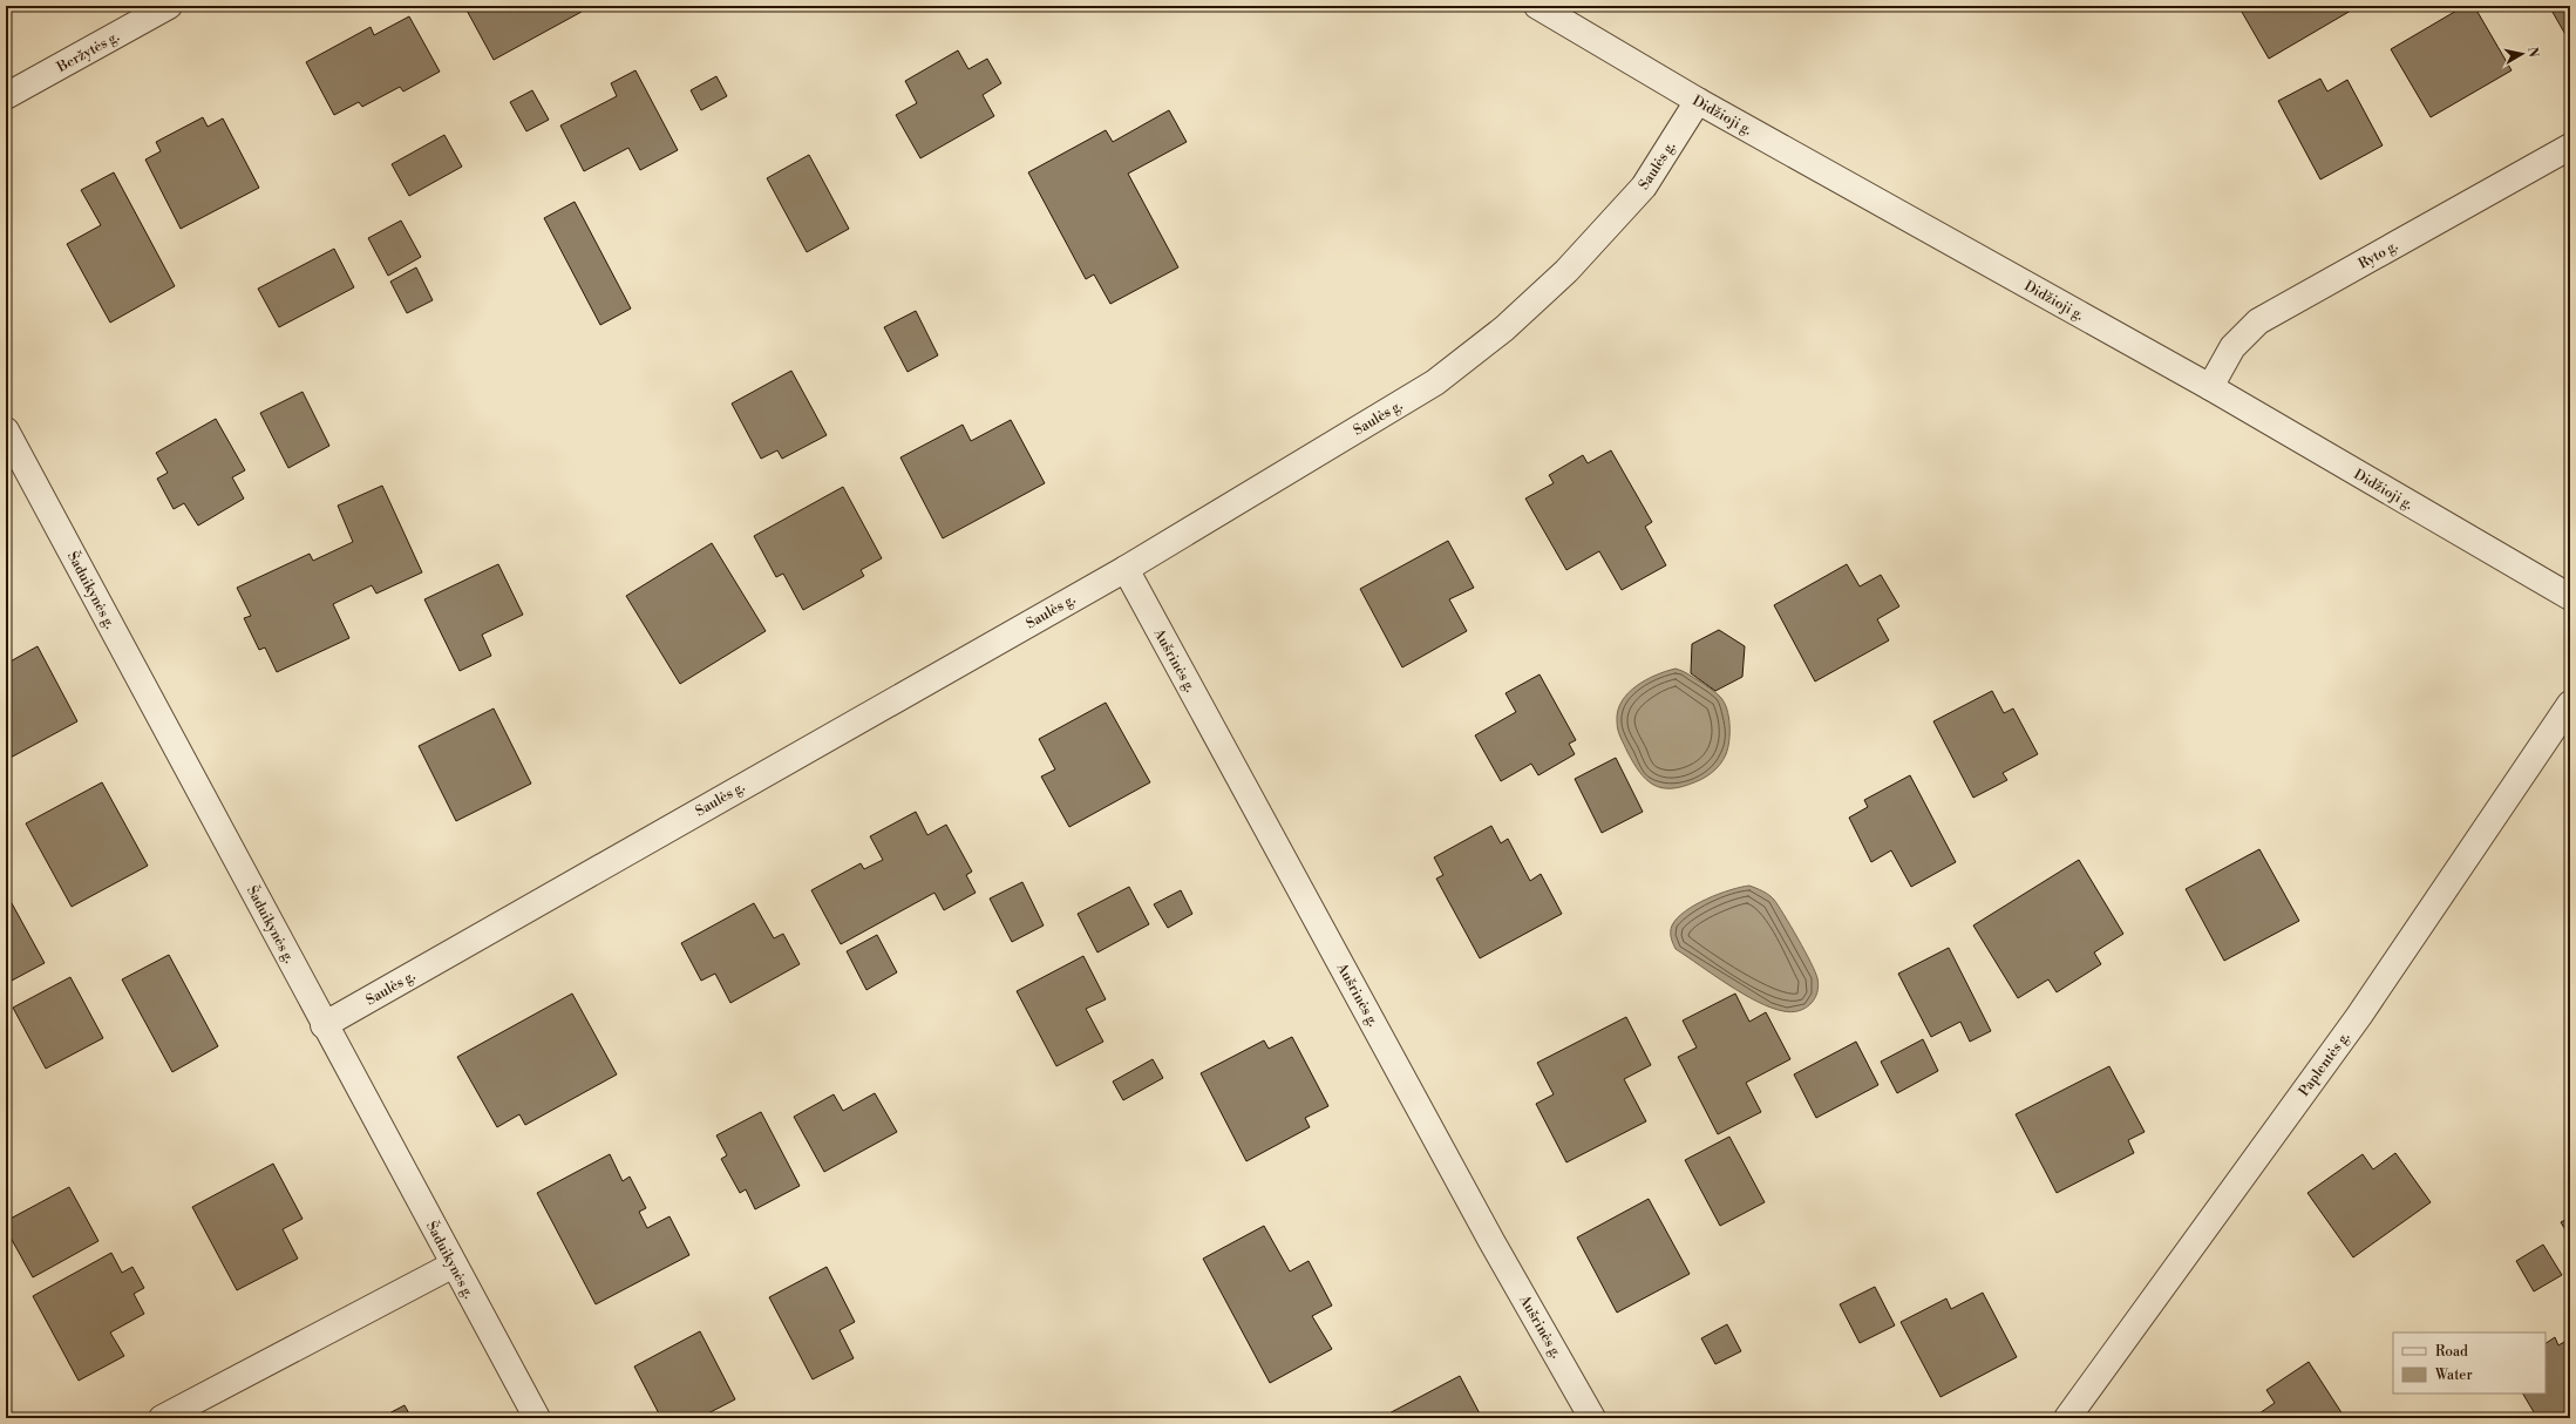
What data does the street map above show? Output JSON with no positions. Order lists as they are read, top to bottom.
{
  "streets": {
    "street": [
      "Beržytės g.",
      "Didžioji g.",
      "Saulės g.",
      "Ryto g.",
      "Šaduikynės g.",
      "Aušrinės g.",
      "Paplentės g."
    ]
  },
  "crossings": [
    ["Didžioji g.", "Saulės g."],
    ["Didžioji g.", "Ryto g."],
    ["Saulės g.", "Šaduikynės g."],
    ["Saulės g.", "Aušrinės g."]
  ],
  "legend": ["Road", "Water"],
  "north": "right"
}
